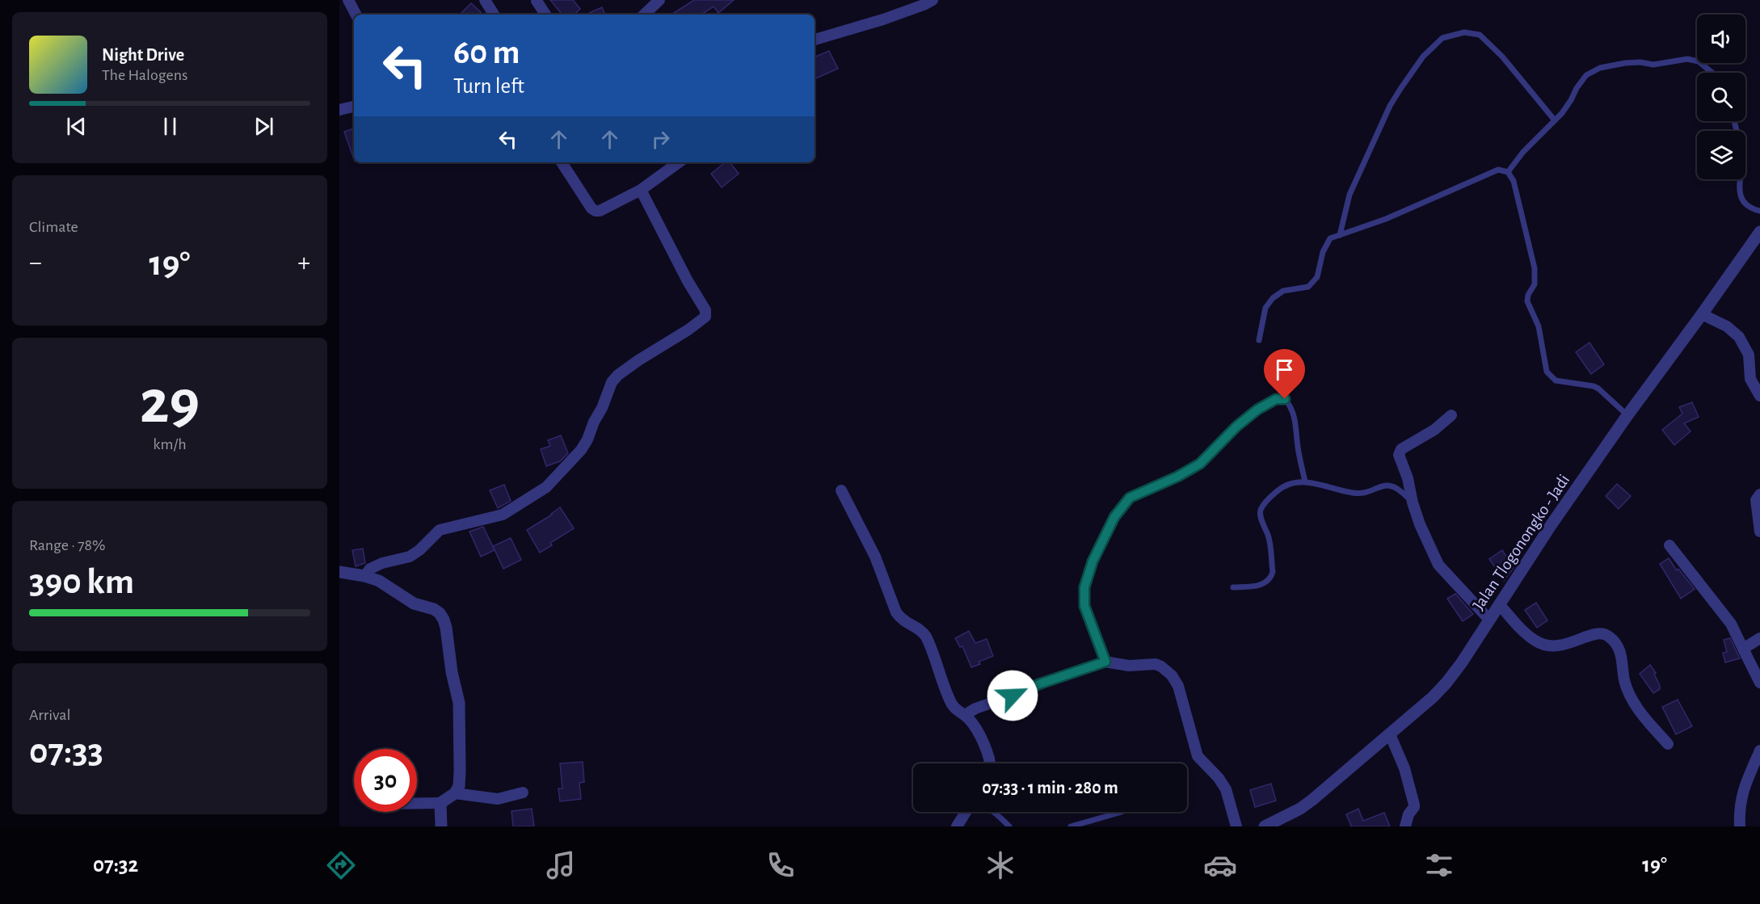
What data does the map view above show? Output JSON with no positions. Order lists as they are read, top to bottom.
{
  "streets": {
    "street": ["Jalan Tlogonongko - Jadi"]
  },
  "page": {
    "turn": ["60 m", "Turn left"],
    "song": ["Night Drive", "The Halogens"],
    "tile": [
      "Climate",
      ["29", "km/h"],
      ["Range · 78%", "390 km"],
      ["Arrival", "07:33"]
    ],
    "heat": ["−", "19°", "+"],
    "limit": "30",
    "trip": "07:33 · 1 min · 280 m",
    "tabs": ["07:32", "19°"]
  }
}
